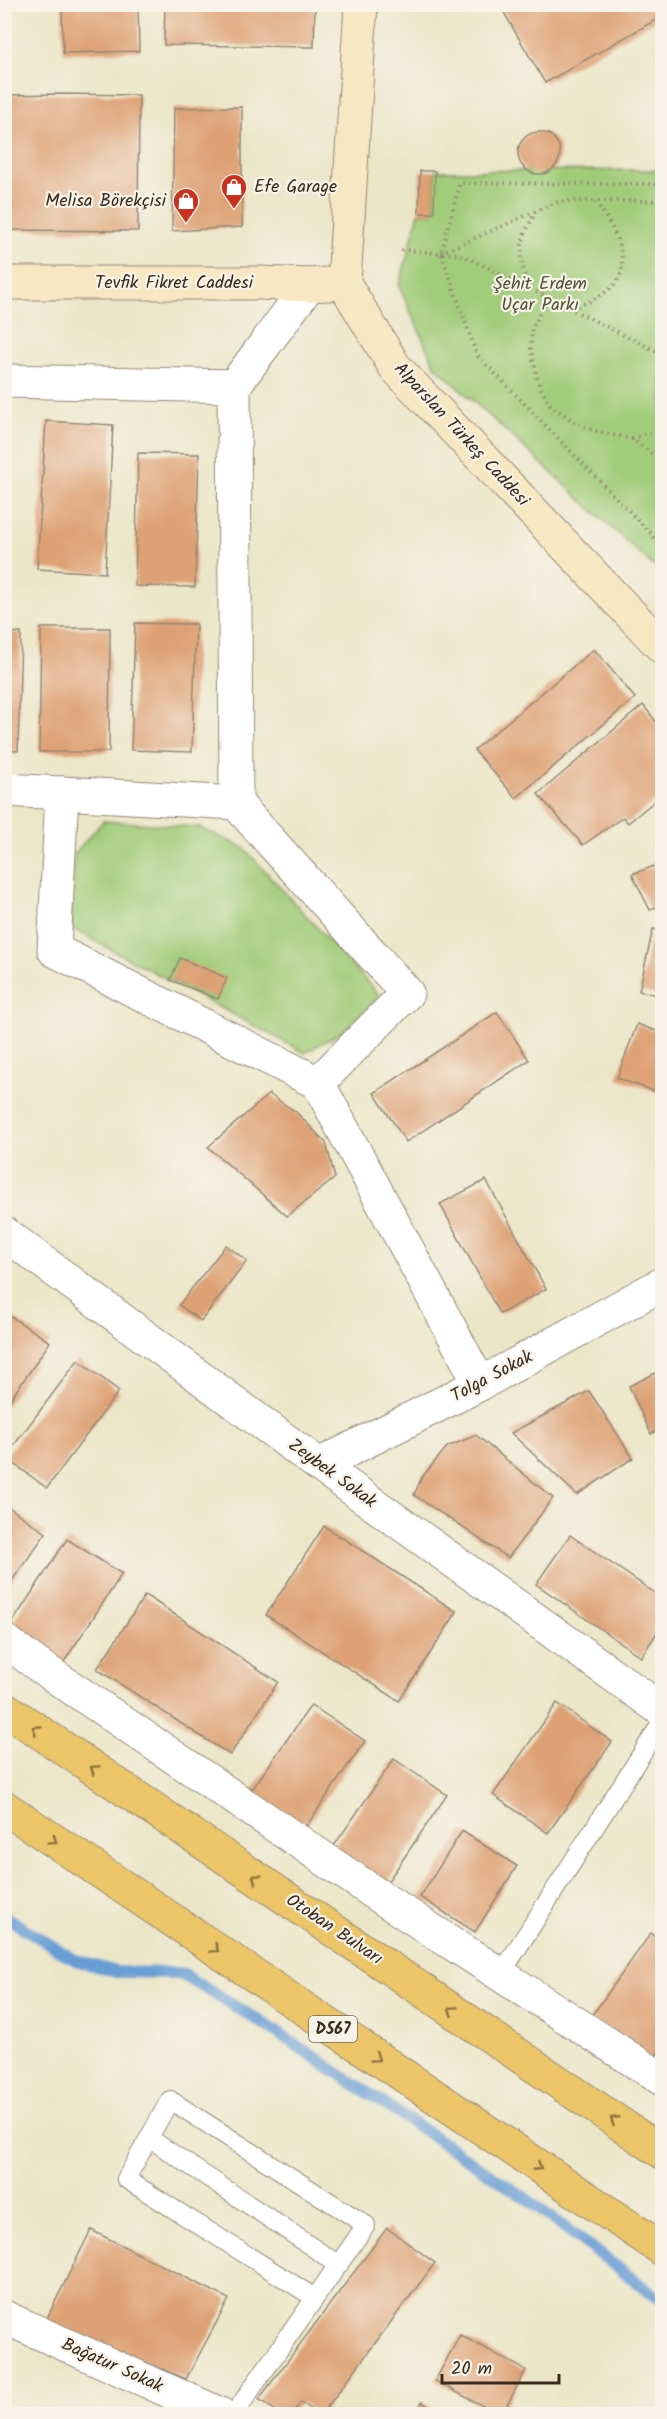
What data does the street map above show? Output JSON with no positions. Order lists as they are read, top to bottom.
{
  "streets": {
    "highway": ["Otoban Bulvarı", "D567"],
    "street": [
      "Tevfik Fikret Caddesi",
      "Alparslan Türkeş Caddesi",
      "Tolga Sokak",
      "Zeybek Sokak",
      "Bağatur Sokak"
    ]
  },
  "crossings": [
    ["Tevfik Fikret Caddesi", "Alparslan Türkeş Caddesi"],
    ["Tolga Sokak", "Zeybek Sokak"]
  ],
  "parks": ["Şehit Erdem Uçar Parkı"],
  "places": {
    "shop": ["Efe Garage", "Melisa Börekçisi"]
  },
  "scale_bar": "20 m"
}
